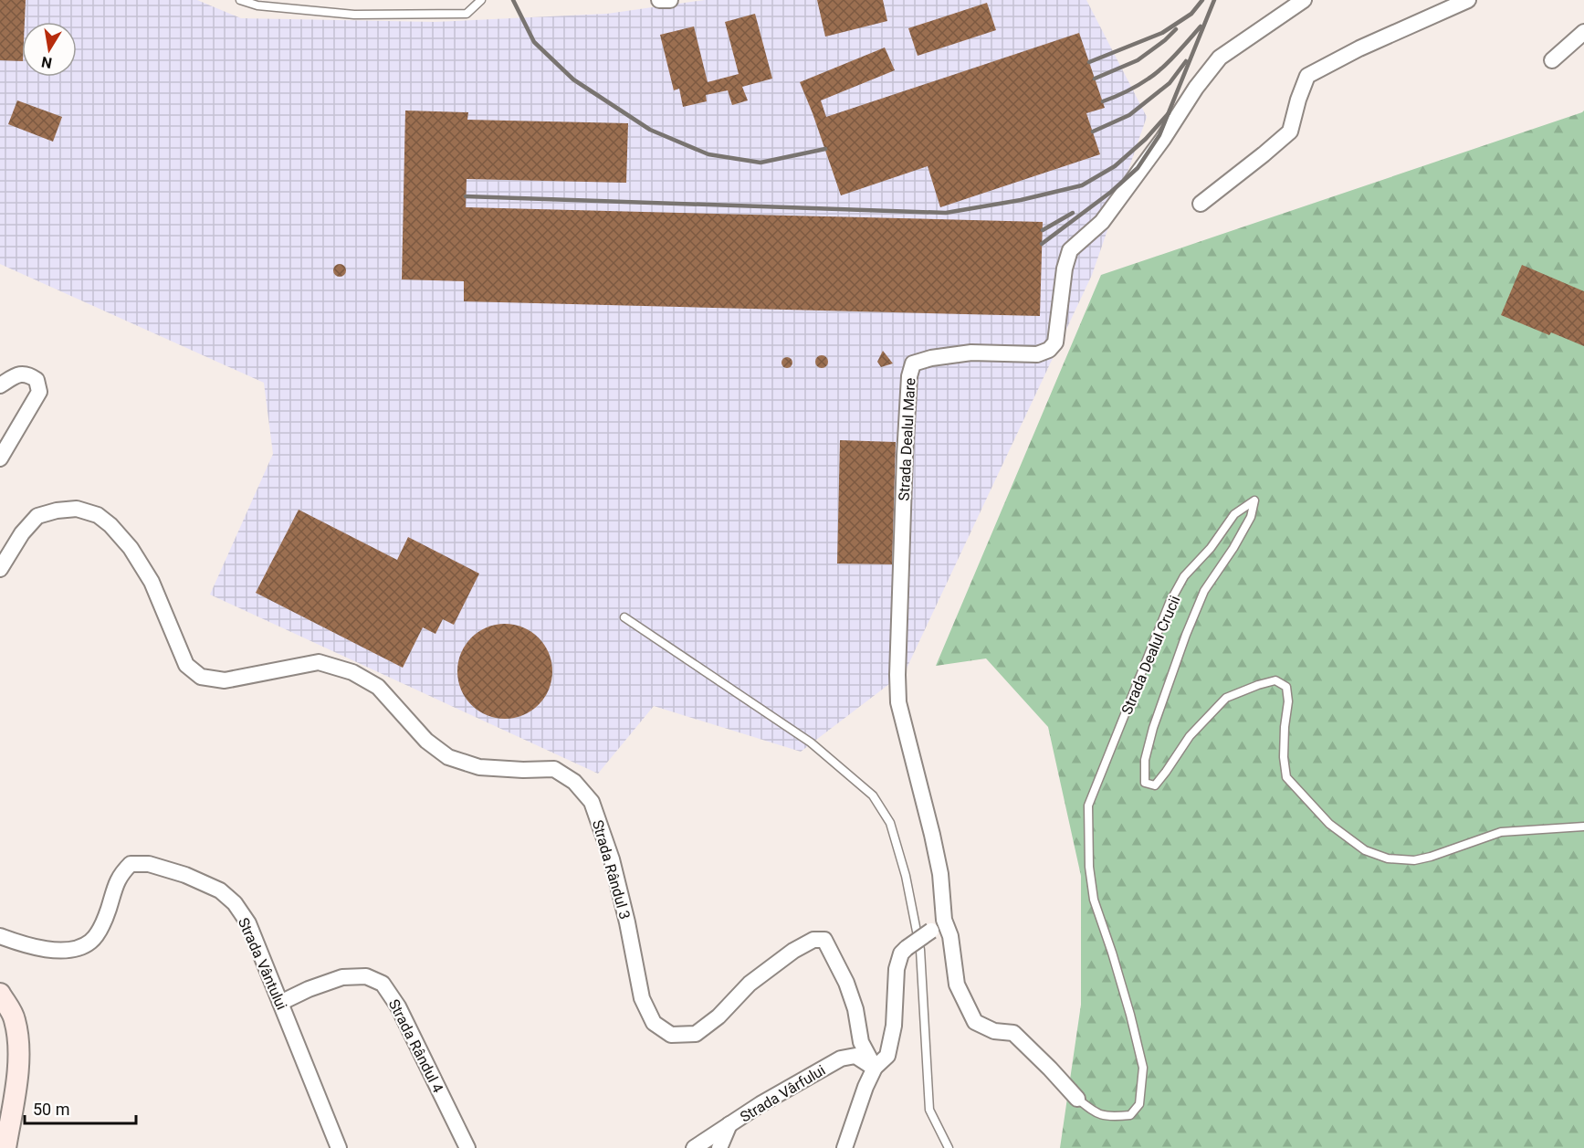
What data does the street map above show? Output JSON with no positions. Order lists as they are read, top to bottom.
{
  "streets": {
    "street": [
      "Strada Dealul Mare",
      "Strada Dealul Crucii",
      "Strada Rândul 3",
      "Strada Vântului",
      "Strada Rândul 4",
      "Strada Vârfului"
    ]
  },
  "crossings": [
    ["Strada Dealul Mare", "Strada Dealul Crucii"],
    ["Strada Rândul 3", "Strada Vârfului"],
    ["Strada Vântului", "Strada Rândul 4"]
  ],
  "scale_bar": "50 m",
  "north": "bottom"
}
